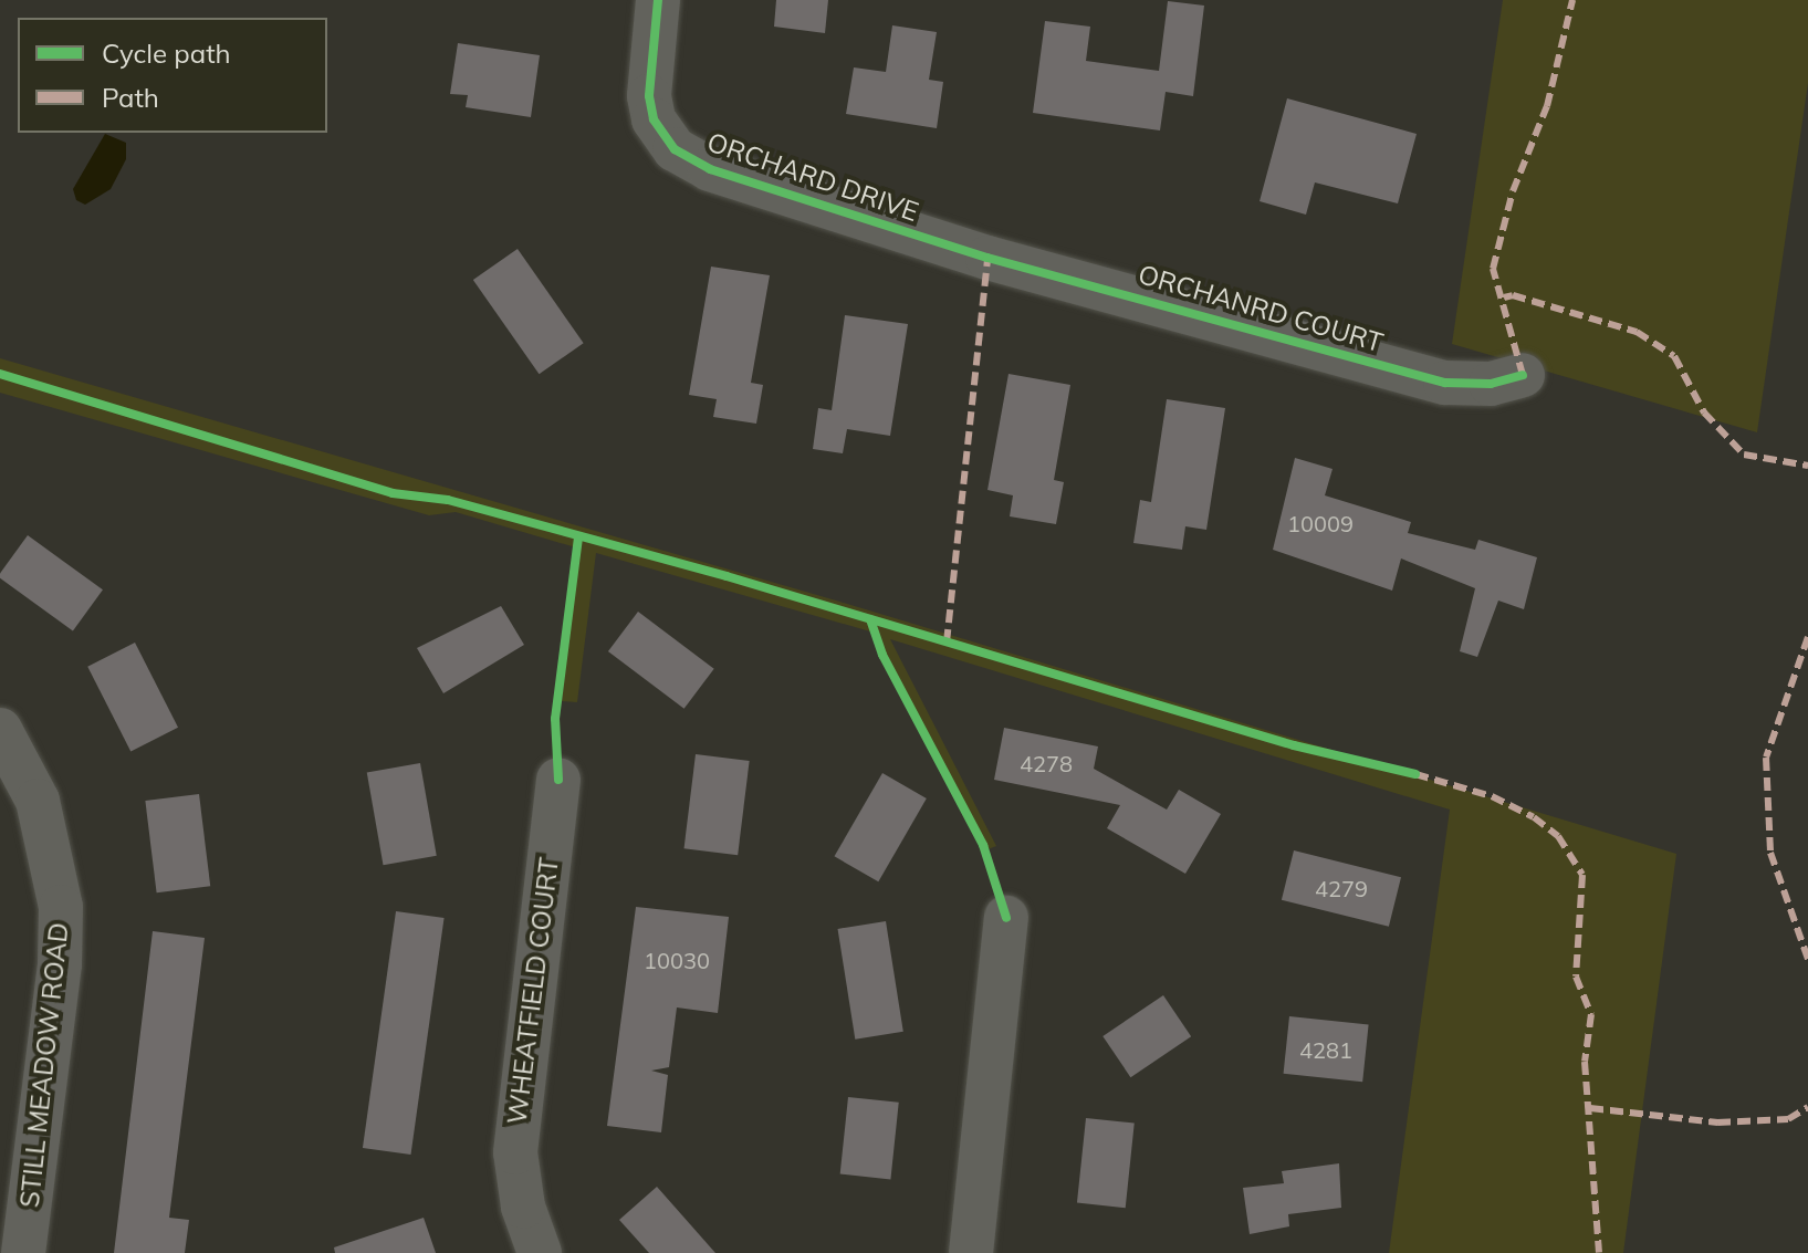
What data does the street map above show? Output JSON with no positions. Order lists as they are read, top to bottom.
{
  "streets": {
    "street": [
      "ORCHARD DRIVE",
      "ORCHANRD COURT",
      "WHEATFIELD COURT",
      "STILL MEADOW ROAD"
    ]
  },
  "crossings": [
    ["ORCHARD DRIVE", "ORCHANRD COURT"]
  ],
  "house_numbers": [
    "10009",
    "4278",
    "4279",
    "10030",
    "4281"
  ],
  "legend": ["Cycle path", "Path"]
}
